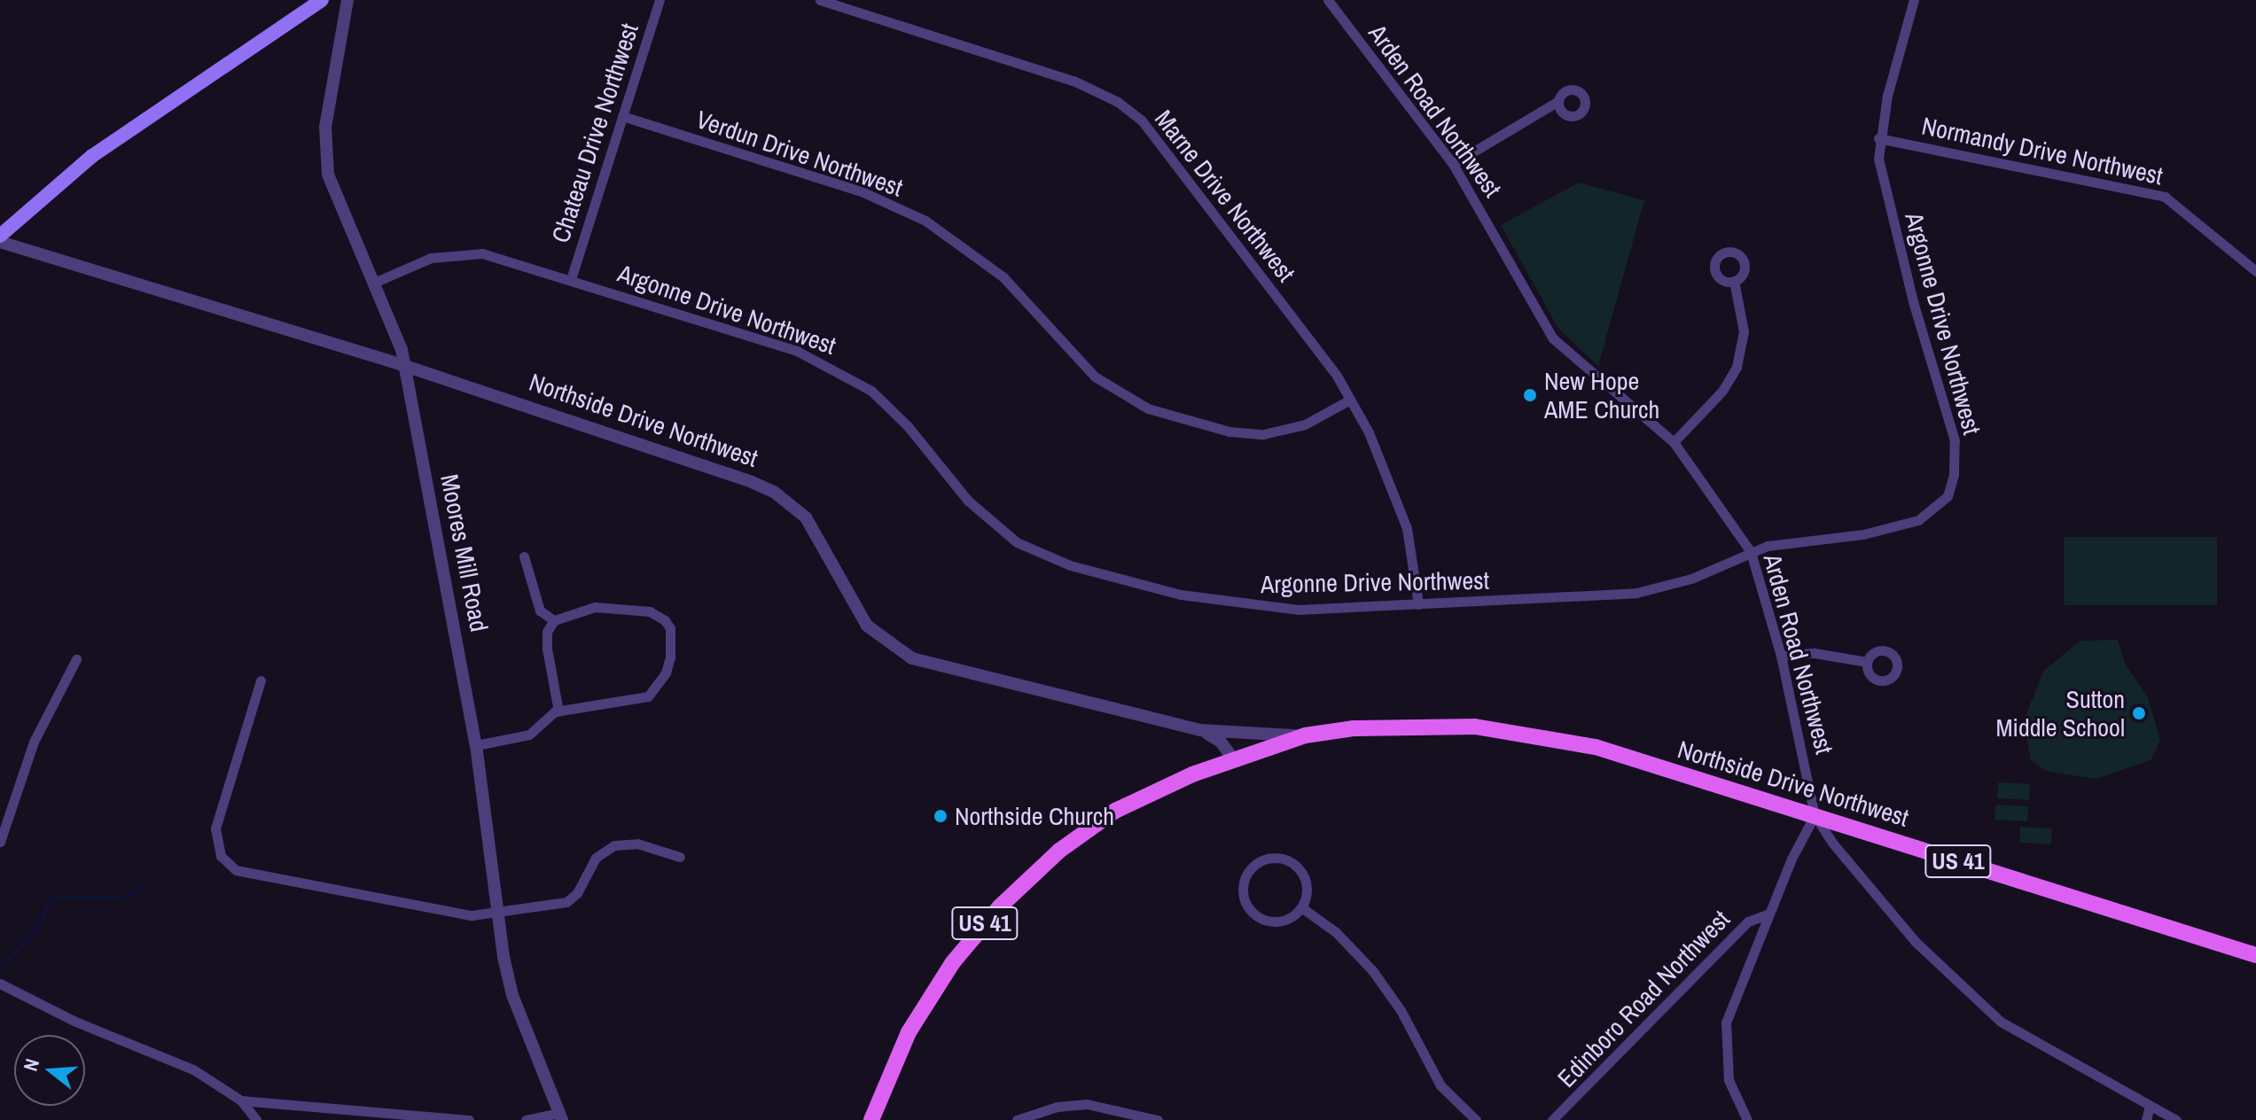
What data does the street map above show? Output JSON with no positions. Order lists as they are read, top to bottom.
{
  "streets": {
    "main road": ["Northside Drive Northwest", "US 41"],
    "street": [
      "Arden Road Northwest",
      "Chateau Drive Northwest",
      "Normandy Drive Northwest",
      "Verdun Drive Northwest",
      "Marne Drive Northwest",
      "Argonne Drive Northwest",
      "Moores Mill Road",
      "Edinboro Road Northwest"
    ]
  },
  "crossings": [
    ["Arden Road Northwest", "Argonne Drive Northwest"],
    ["Arden Road Northwest", "Northside Drive Northwest"],
    ["Chateau Drive Northwest", "Verdun Drive Northwest"],
    ["Chateau Drive Northwest", "Argonne Drive Northwest"],
    ["Normandy Drive Northwest", "Argonne Drive Northwest"],
    ["Verdun Drive Northwest", "Marne Drive Northwest"],
    ["Marne Drive Northwest", "Argonne Drive Northwest"],
    ["Argonne Drive Northwest", "Moores Mill Road"],
    ["Northside Drive Northwest", "Moores Mill Road"],
    ["Northside Drive Northwest", "US 41"]
  ],
  "places": ["New Hope AME Church", "Sutton Middle School", "Northside Church"],
  "north": "left"
}
